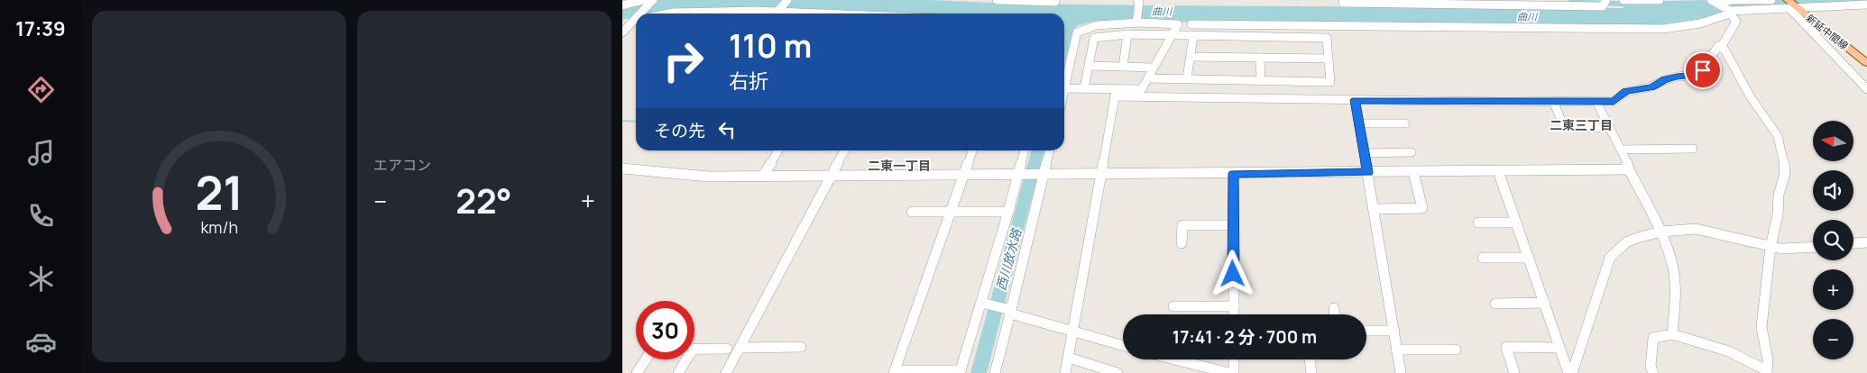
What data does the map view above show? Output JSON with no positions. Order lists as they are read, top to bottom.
{
  "streets": {
    "main road": ["新延中間線"]
  },
  "districts": ["二東三丁目", "二東一丁目"],
  "water": ["曲川", "西川放水路"],
  "north": "left",
  "page": {
    "tabs": "17:39",
    "tile": "エアコン",
    "turn": ["110 m", "右折"],
    "then": "その先",
    "map_buttons": ["+", "−"],
    "heat": ["−", "22°", "+"],
    "limit": "30",
    "trip": "17:41 · 2 分 · 700 m",
    "gauge": ["21", "km/h"]
  }
}
